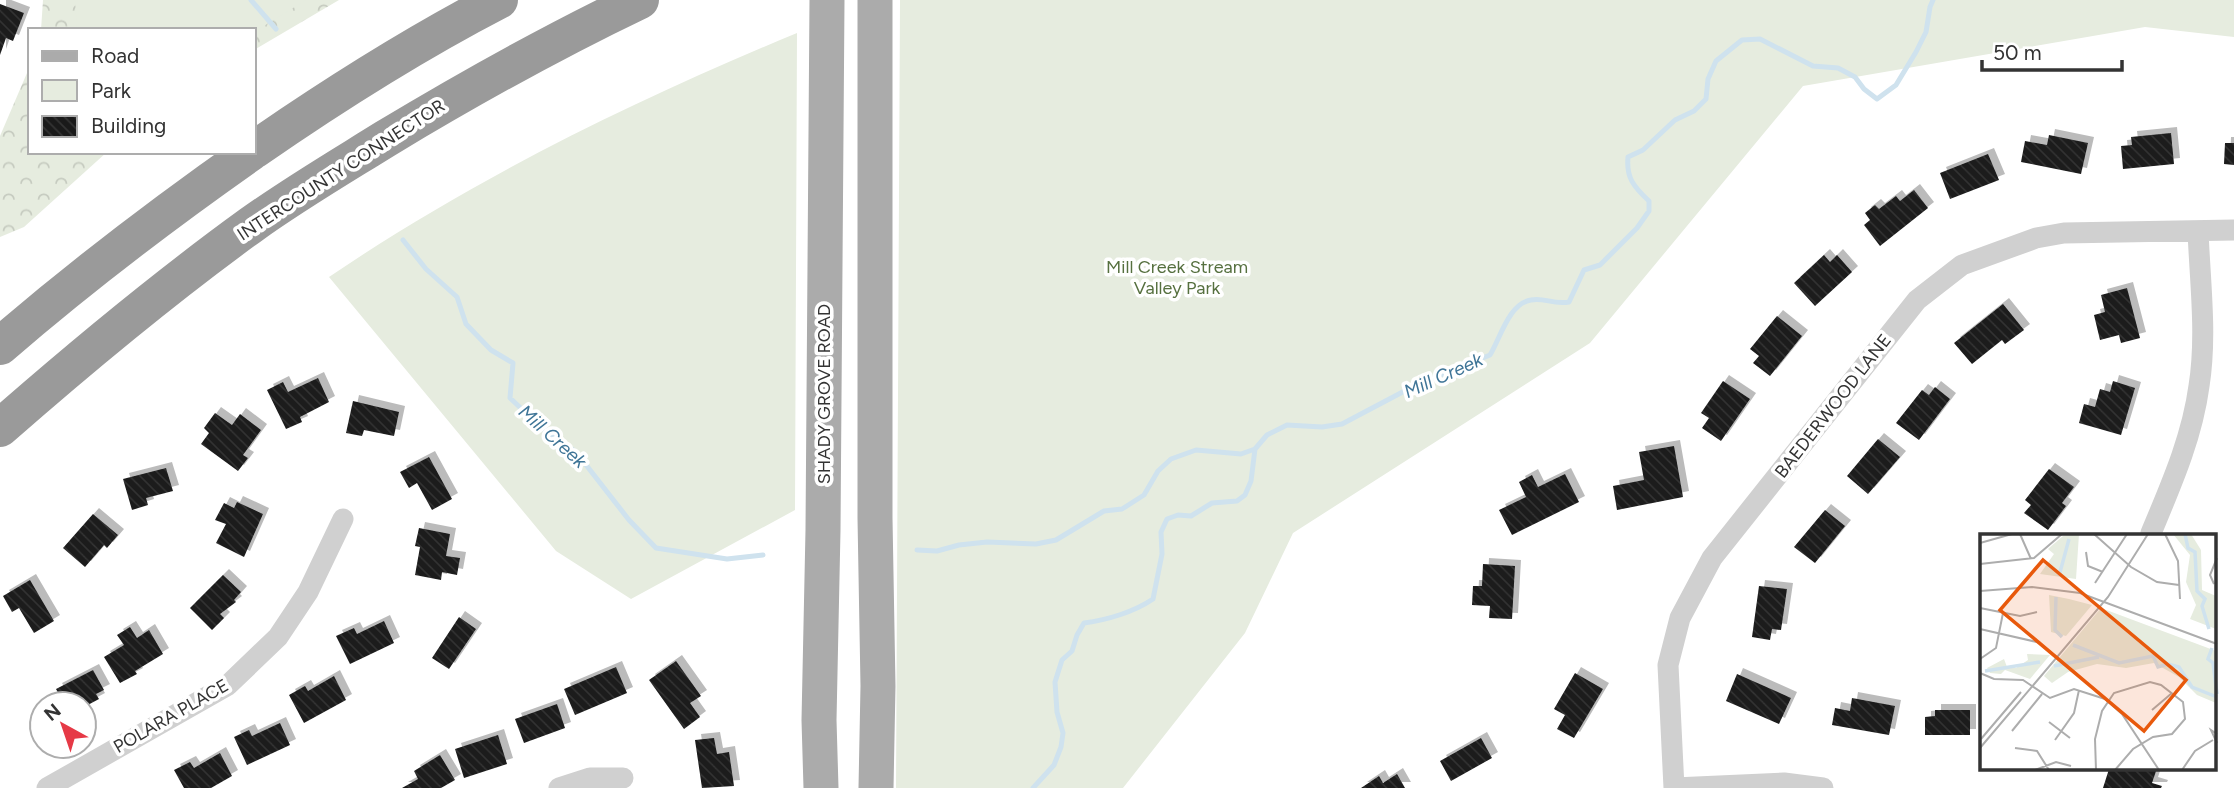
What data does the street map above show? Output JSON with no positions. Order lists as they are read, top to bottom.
{
  "streets": {
    "highway": ["INTERCOUNTY CONNECTOR"],
    "main road": ["SHADY GROVE ROAD"],
    "street": ["BAEDERWOOD LANE", "POLARA PLACE"]
  },
  "water": ["Mill Creek"],
  "parks": ["Mill Creek Stream Valley Park"],
  "legend": ["Road", "Park", "Building"],
  "scale_bar": "50 m",
  "north": "top left"
}
